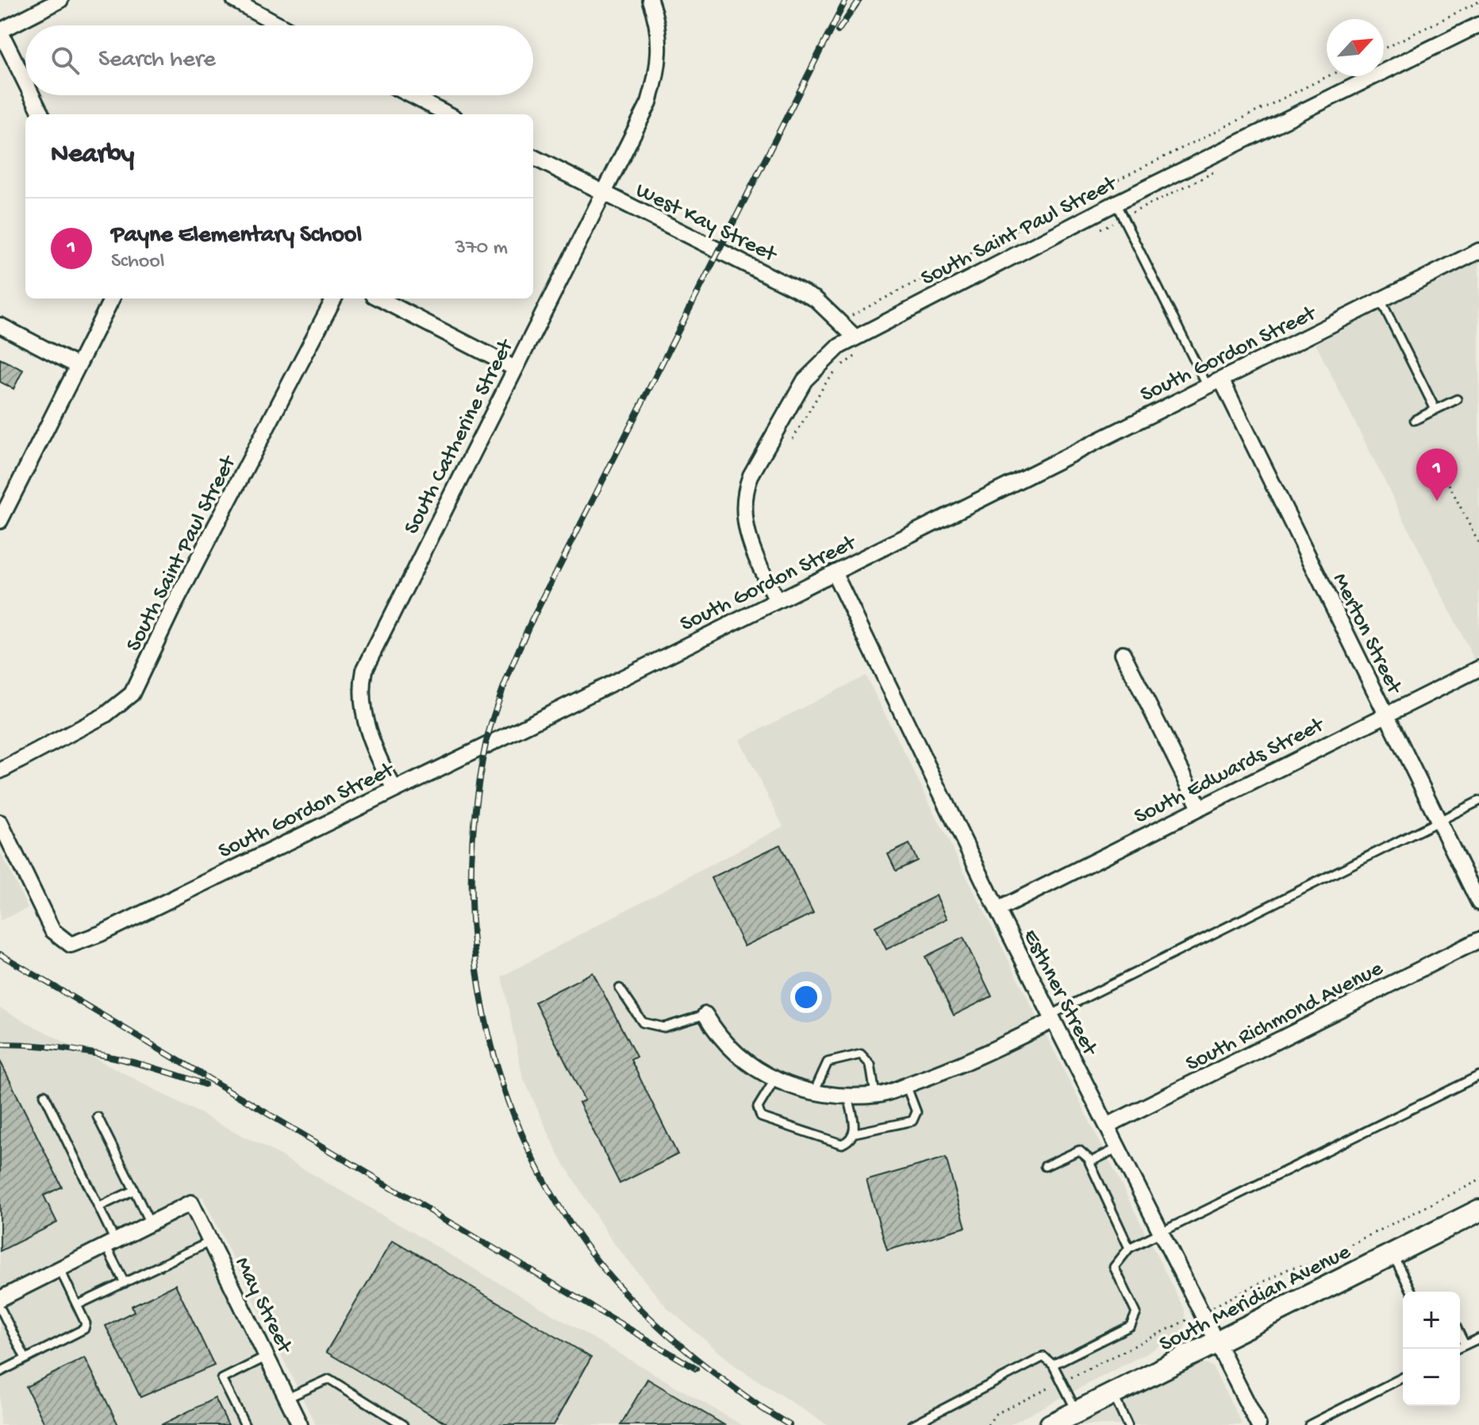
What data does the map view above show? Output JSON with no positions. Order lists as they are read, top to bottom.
{
  "streets": {
    "main road": ["South Meridian Avenue"],
    "street": [
      "West Kay Street",
      "South Saint Paul Street",
      "South Gordon Street",
      "South Catherine Street",
      "Merton Street",
      "South Edwards Street",
      "Esthner Street",
      "South Richmond Avenue",
      "May Street"
    ]
  },
  "crossings": [
    ["West Kay Street", "South Saint Paul Street"],
    ["West Kay Street", "South Catherine Street"],
    ["South Saint Paul Street", "South Gordon Street"],
    ["South Gordon Street", "South Catherine Street"],
    ["South Gordon Street", "Merton Street"],
    ["South Gordon Street", "Esthner Street"],
    ["Merton Street", "South Edwards Street"],
    ["South Edwards Street", "Esthner Street"],
    ["Esthner Street", "South Richmond Avenue"],
    ["Esthner Street", "South Meridian Avenue"]
  ],
  "north": "top right",
  "page": {
    "search": "Search here",
    "heading": "Nearby",
    "list": [
      {
        "mark": "1",
        "name": "Payne Elementary School",
        "note": "School",
        "value": "370 m"
      }
    ],
    "pins": "1",
    "map_buttons": ["+", "−"]
  }
}
